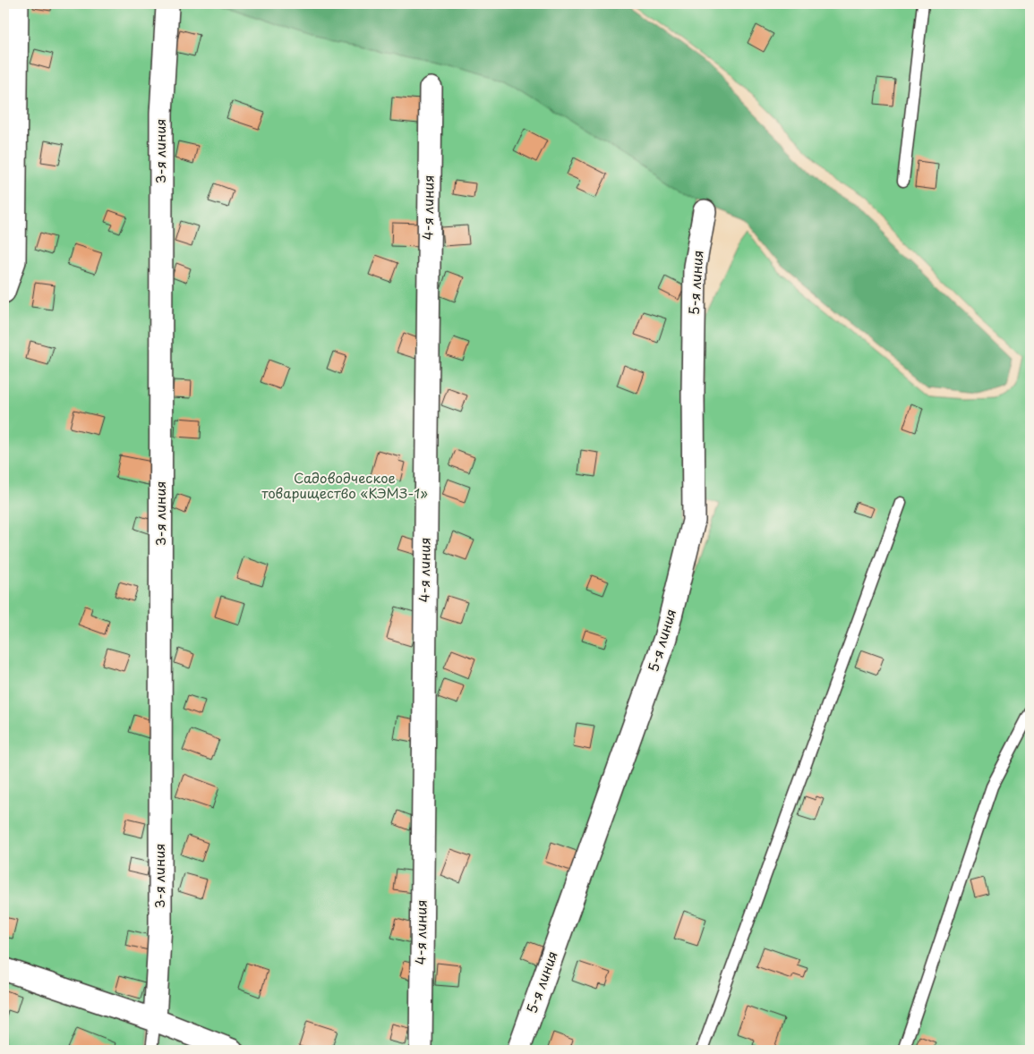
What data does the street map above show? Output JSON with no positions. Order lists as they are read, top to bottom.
{
  "streets": {
    "street": ["3-я линия", "4-я линия", "5-я линия"]
  },
  "parks": ["Садоводческое товарищество «КЭМЗ-1»"]
}
